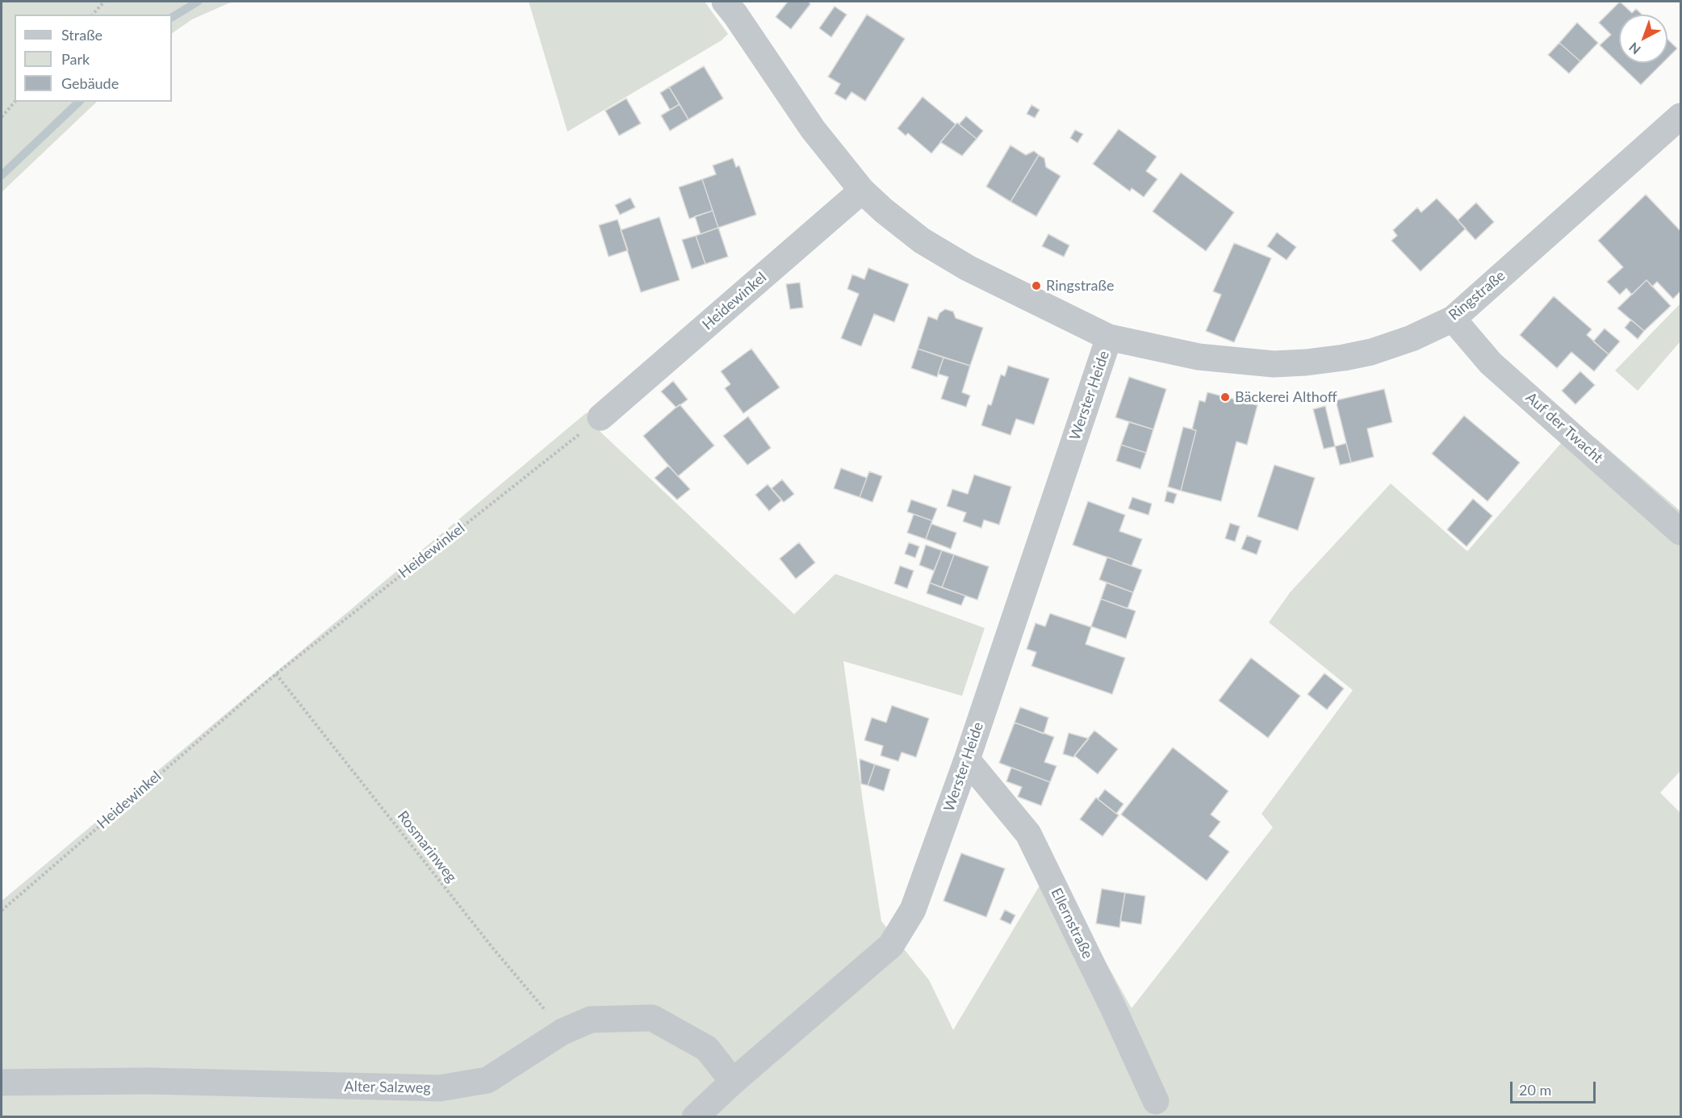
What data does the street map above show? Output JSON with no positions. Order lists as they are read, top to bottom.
{
  "streets": {
    "street": [
      "Ringstraße",
      "Heidewinkel",
      "Werster Heide",
      "Auf der Twacht",
      "Ellernstraße",
      "Alter Salzweg"
    ],
    "path": ["Rosmarinweg"]
  },
  "crossings": [
    ["Ringstraße", "Heidewinkel"],
    ["Ringstraße", "Werster Heide"],
    ["Ringstraße", "Auf der Twacht"],
    ["Heidewinkel", "Rosmarinweg"],
    ["Werster Heide", "Ellernstraße"],
    ["Werster Heide", "Alter Salzweg"],
    ["Rosmarinweg", "Alter Salzweg"]
  ],
  "places": ["Ringstraße", "Bäckerei Althoff"],
  "legend": ["Straße", "Park", "Gebäude"],
  "scale_bar": "20 m",
  "north": "bottom left"
}
